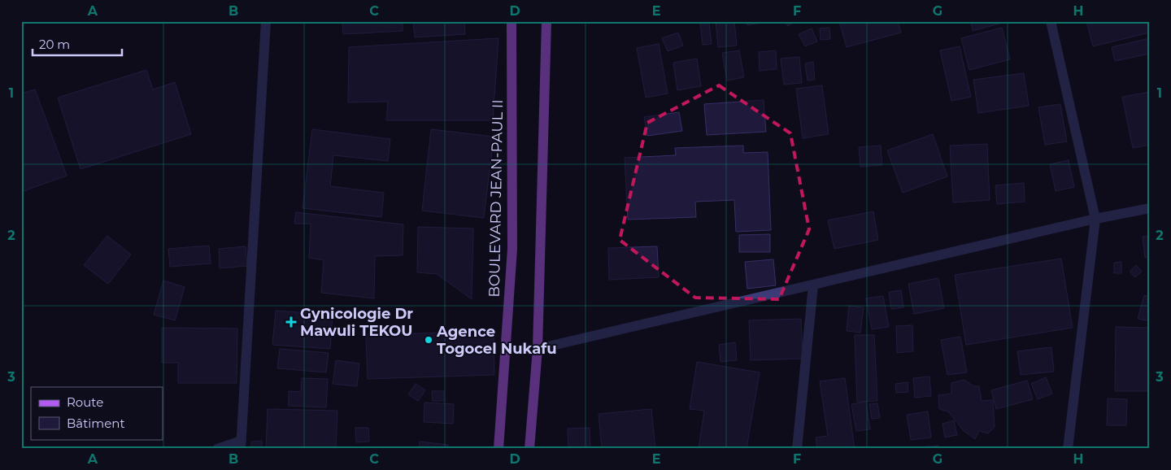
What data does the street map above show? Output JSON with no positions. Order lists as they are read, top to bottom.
{
  "streets": {
    "main road": ["BOULEVARD JEAN-PAUL II"]
  },
  "places": {
    "health": ["Gynicologie Dr Mawuli TEKOU"],
    "other": ["Agence Togocel Nukafu"]
  },
  "legend": ["Route", "Bâtiment"],
  "scale_bar": "20 m",
  "grid": {
    "columns": [
      "A",
      "B",
      "C",
      "D",
      "E",
      "F",
      "G",
      "H"
    ],
    "rows": ["1", "2", "3"]
  }
}
